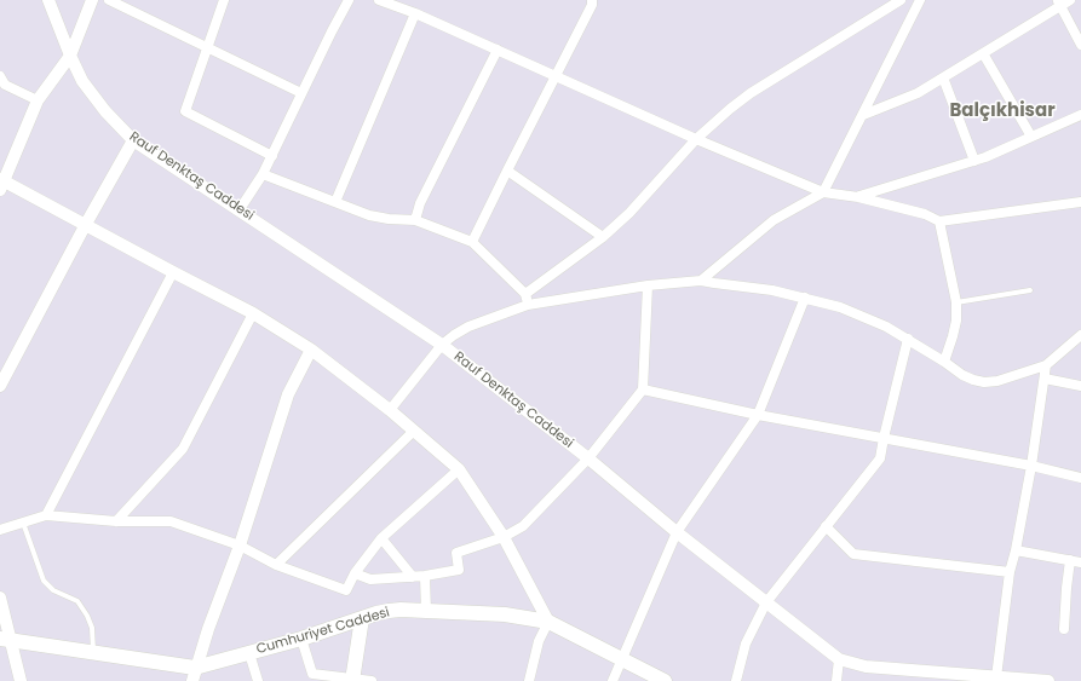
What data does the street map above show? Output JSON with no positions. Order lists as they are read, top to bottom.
{
  "streets": {
    "main road": ["Cumhuriyet Caddesi"],
    "street": ["Rauf Denktaş Caddesi"]
  },
  "districts": ["Balçıkhisar"]
}
